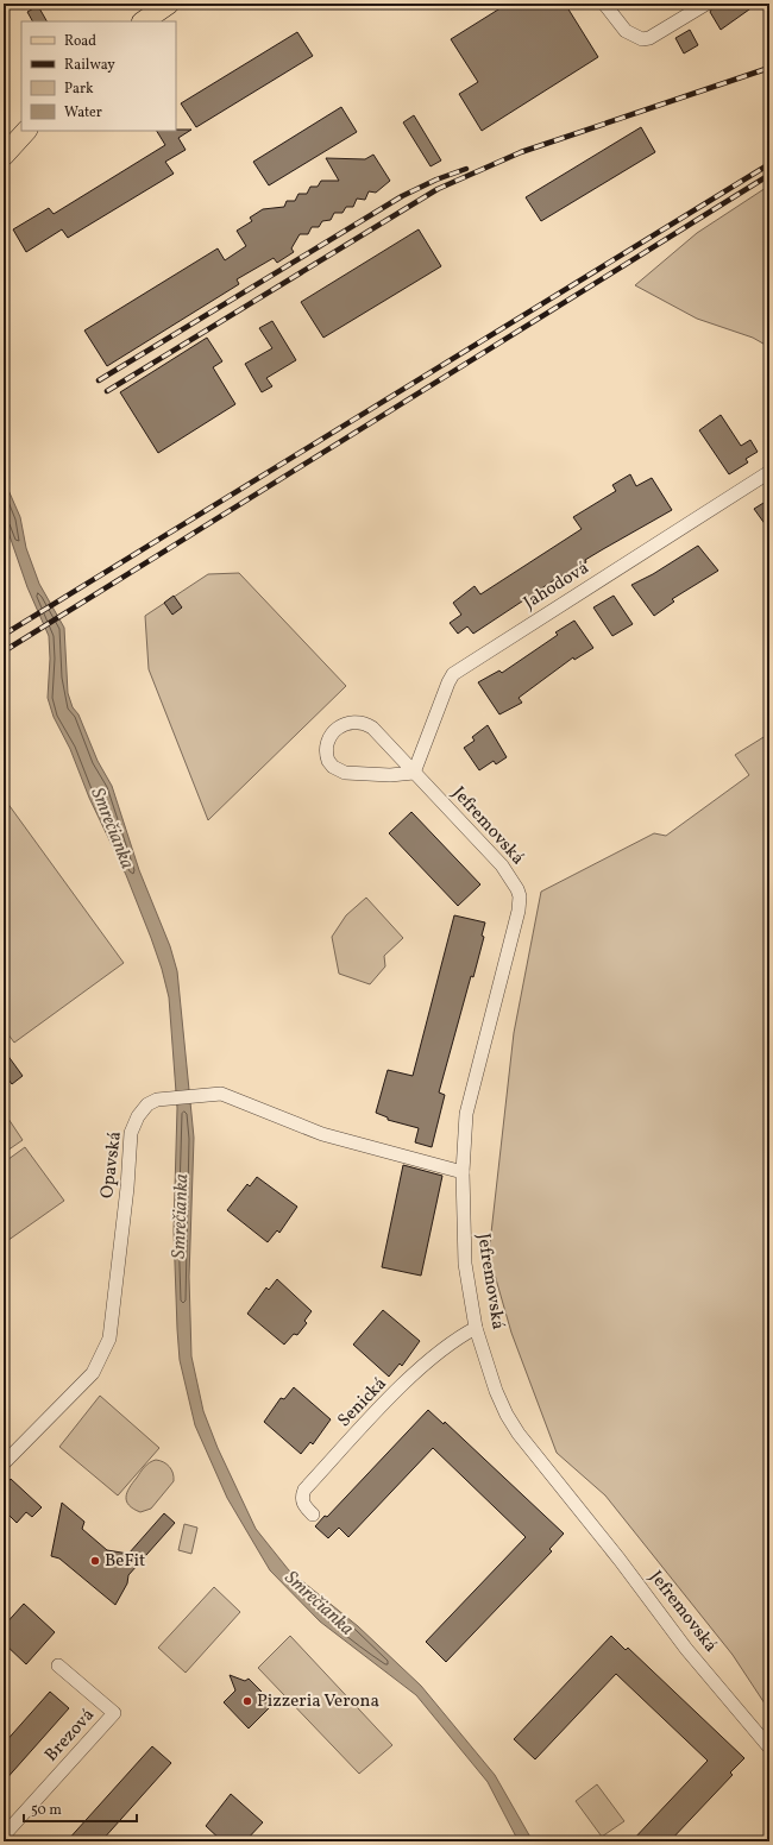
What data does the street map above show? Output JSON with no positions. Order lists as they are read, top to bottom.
{
  "streets": {
    "street": [
      "Jahodová",
      "Jefremovská",
      "Opavská",
      "Senická",
      "Brezová"
    ]
  },
  "crossings": [
    ["Jahodová", "Jefremovská"],
    ["Jefremovská", "Opavská"],
    ["Jefremovská", "Senická"]
  ],
  "water": ["Smrečianka"],
  "places": ["BeFit", "Pizzeria Verona"],
  "legend": [
    "Road",
    "Railway",
    "Park",
    "Water"
  ],
  "scale_bar": "50 m"
}
